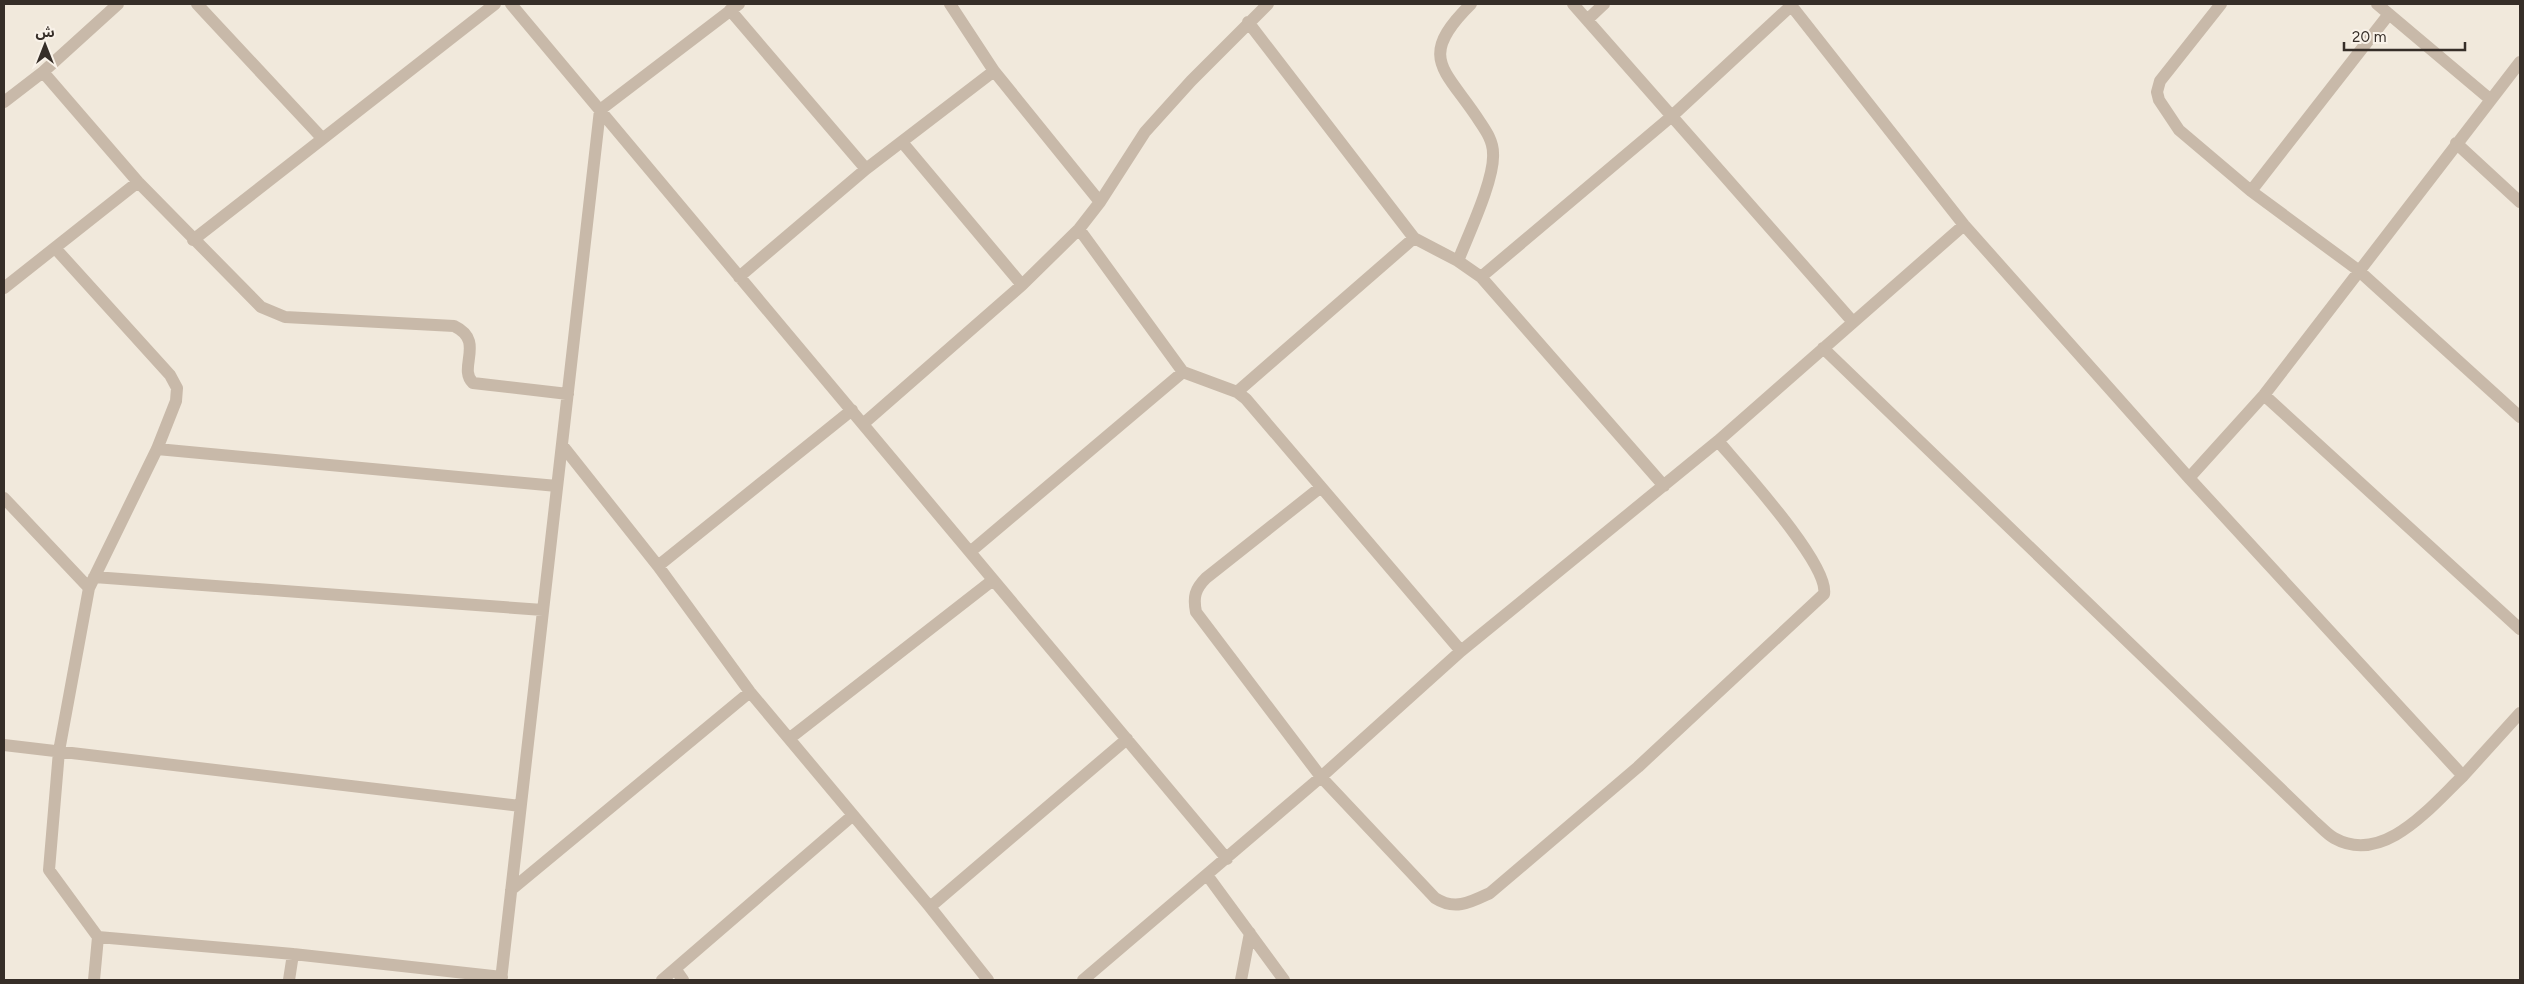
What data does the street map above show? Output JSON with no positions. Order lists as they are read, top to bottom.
{
  "scale_bar": "20 m",
  "north": "top"
}
